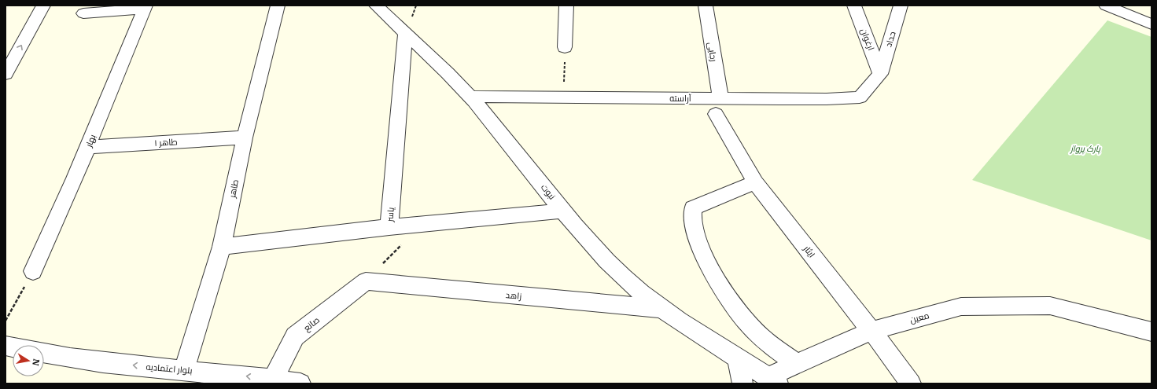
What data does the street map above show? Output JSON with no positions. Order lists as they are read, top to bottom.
{
  "streets": {
    "street": [
      "ارغوان",
      "حداد",
      "رجایی",
      "آراسته",
      "بهار",
      "طاهر ۱",
      "طاهر",
      "نبوت",
      "یاسر",
      "ایثار",
      "زاهد",
      "معین",
      "صانع",
      "بلوار اعتمادیه"
    ]
  },
  "crossings": [
    ["ارغوان", "حداد"],
    ["ارغوان", "آراسته"],
    ["حداد", "آراسته"],
    ["رجایی", "آراسته"],
    ["رجایی", "ایثار"],
    ["آراسته", "نبوت"],
    ["آراسته", "ایثار"],
    ["بهار", "طاهر ۱"],
    ["طاهر ۱", "طاهر"],
    ["طاهر", "یاسر"],
    ["طاهر", "بلوار اعتمادیه"],
    ["نبوت", "یاسر"],
    ["نبوت", "زاهد"],
    ["نبوت", "معین"],
    ["ایثار", "معین"],
    ["زاهد", "صانع"],
    ["صانع", "بلوار اعتمادیه"]
  ],
  "one_way": ["بلوار اعتمادیه"],
  "parks": ["پارک پرواز"],
  "north": "right"
}
